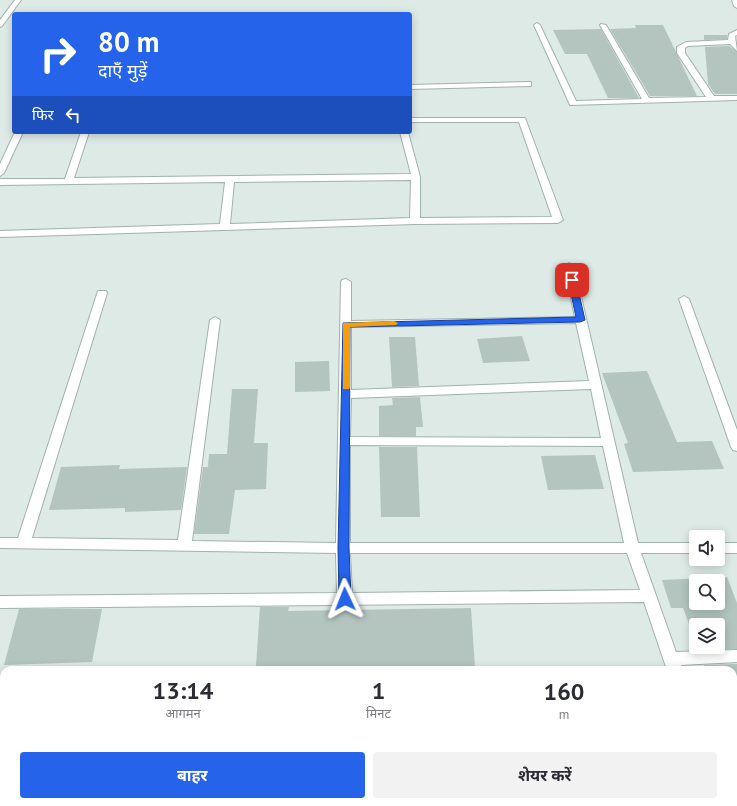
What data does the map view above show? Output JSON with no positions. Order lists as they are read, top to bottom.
{
  "page": {
    "turn": ["80 m", "दाएँ मुड़ें"],
    "then": "फिर",
    "eta": [
      "13:14",
      "आगमन",
      "1",
      "मिनट",
      "160",
      "m"
    ],
    "buttons": ["बाहर", "शेयर करें"]
  }
}
